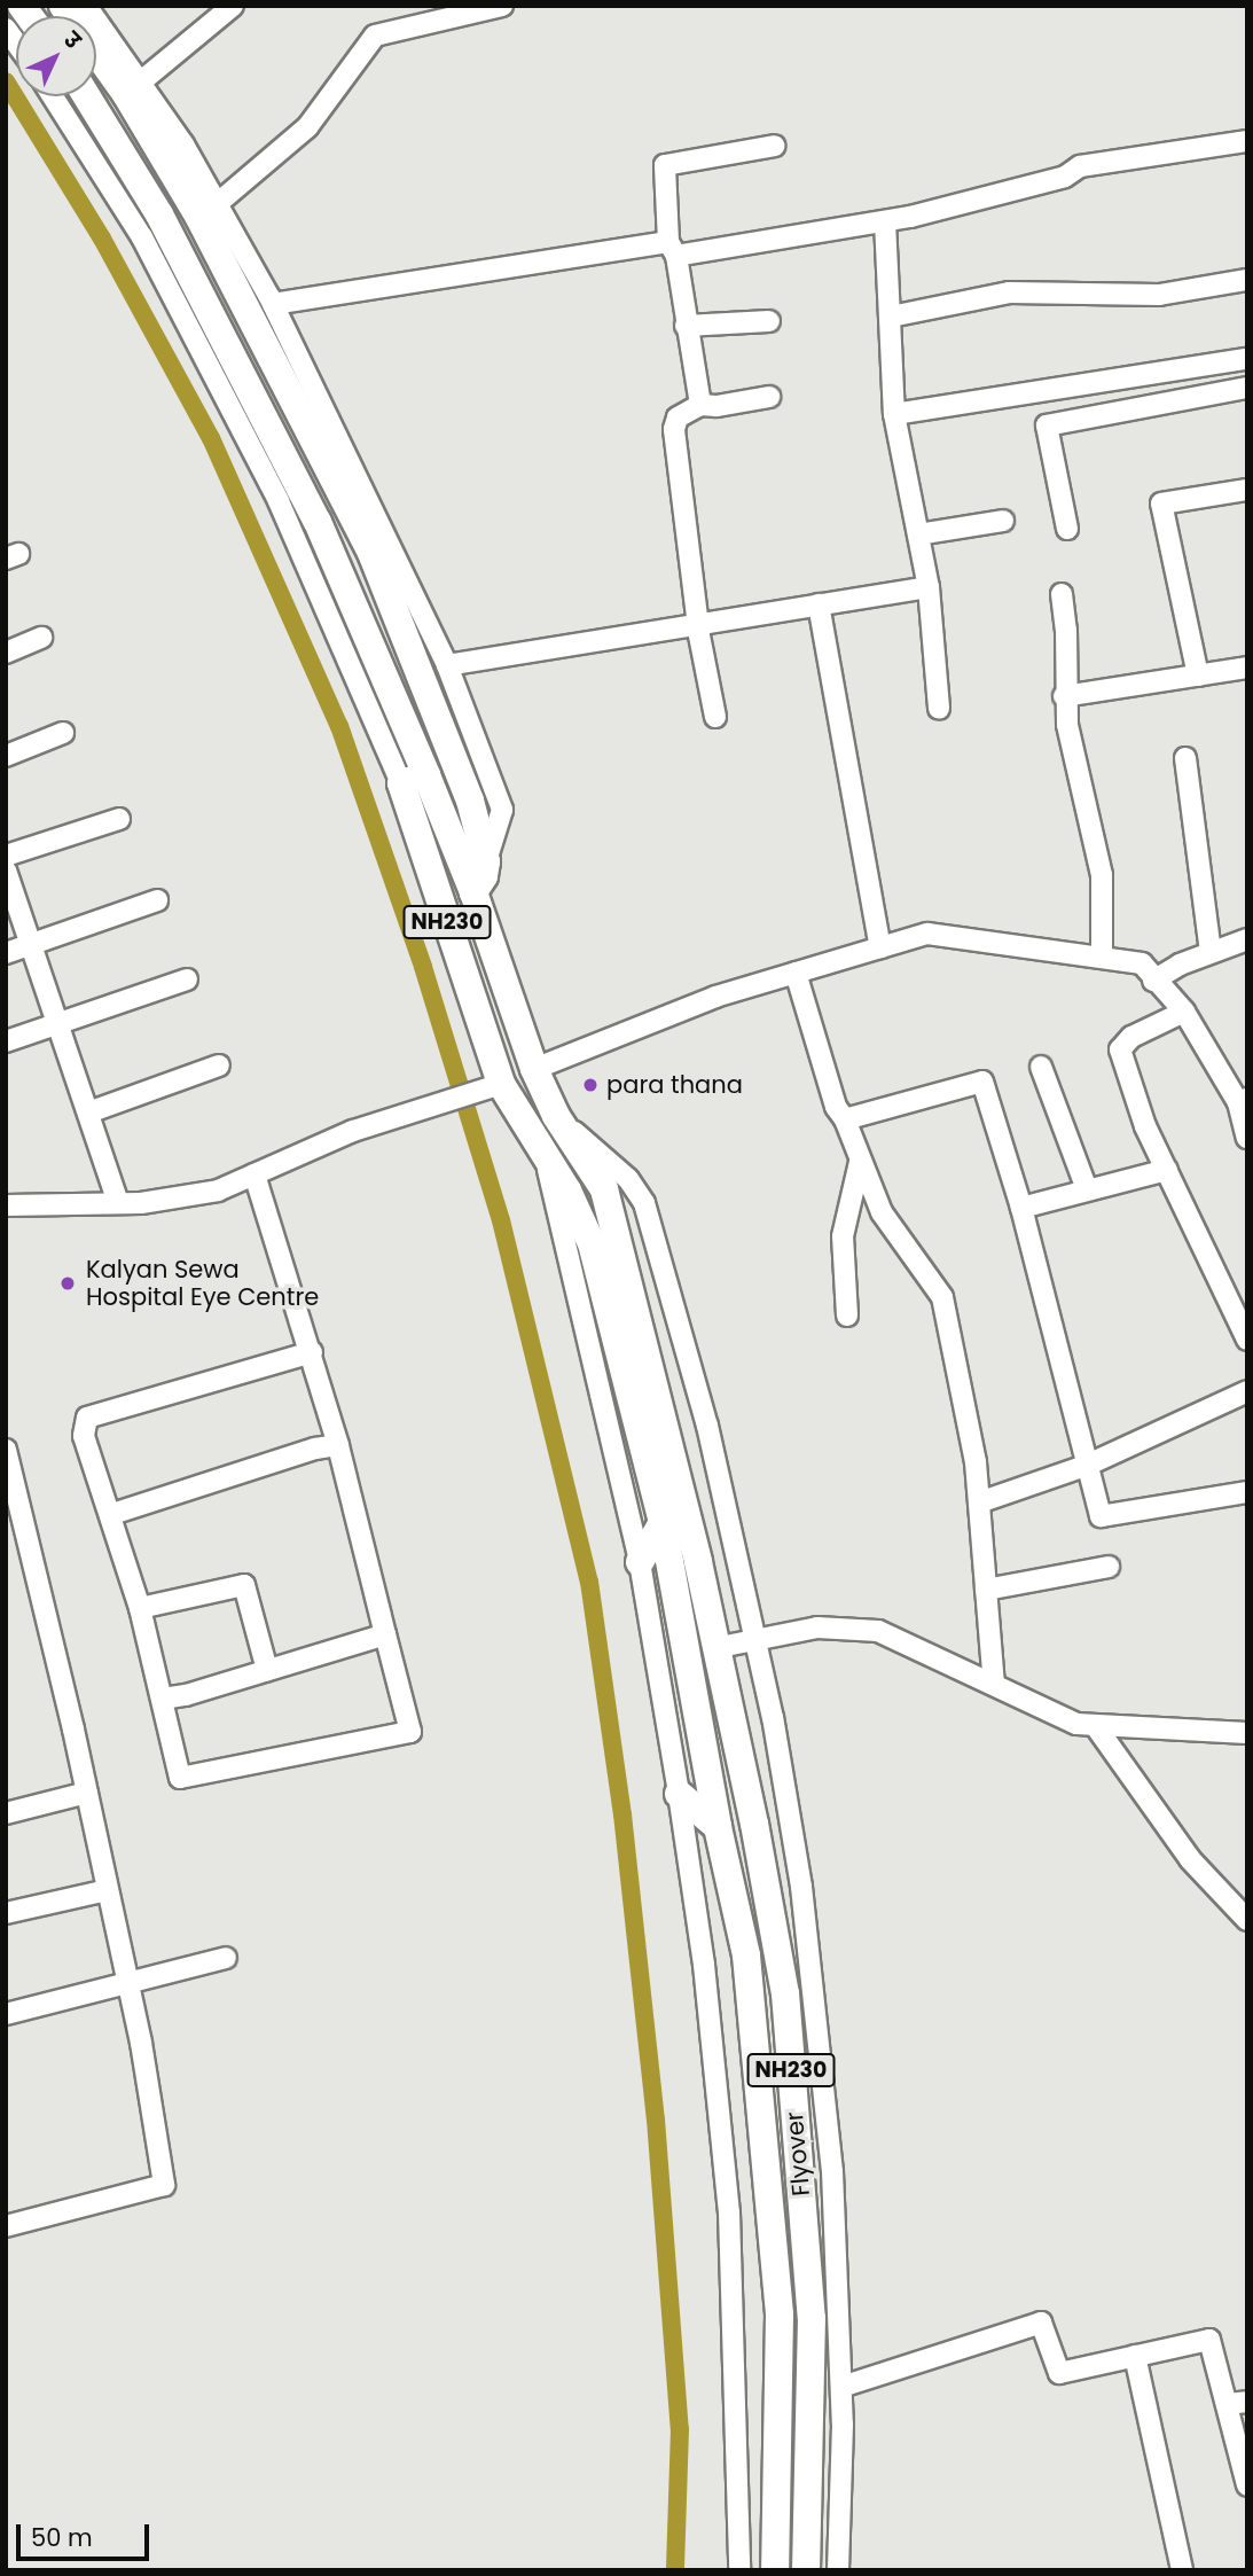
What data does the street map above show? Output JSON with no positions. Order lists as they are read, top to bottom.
{
  "streets": {
    "highway": ["NH230", "Flyover"]
  },
  "crossings": [
    ["NH230", "Flyover"]
  ],
  "places": ["para thana", "Kalyan Sewa Hospital Eye Centre"],
  "scale_bar": "50 m",
  "north": "top right"
}
